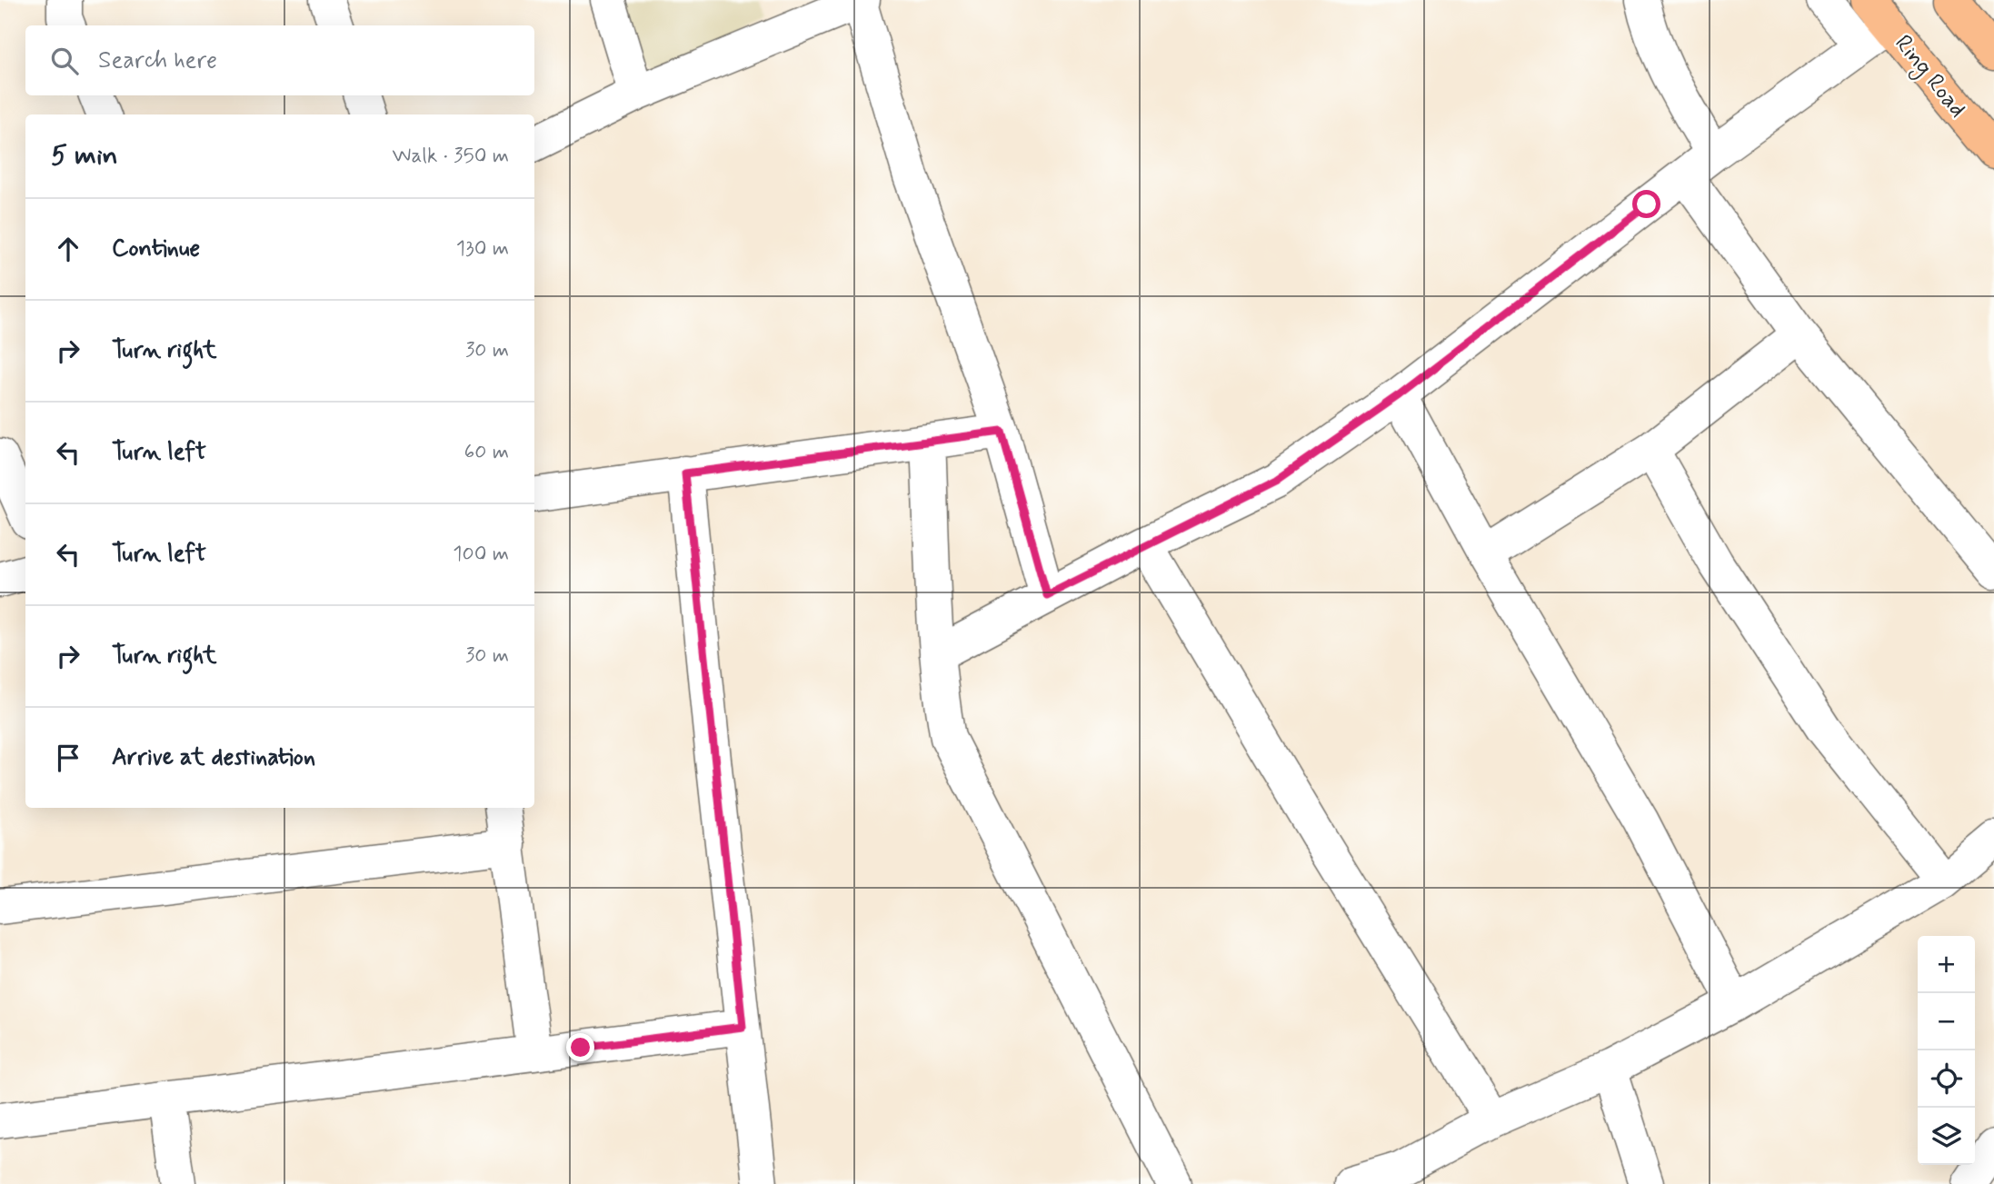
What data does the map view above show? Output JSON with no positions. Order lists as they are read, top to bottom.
{
  "streets": {
    "highway": ["Ring Road"]
  },
  "page": {
    "search": "Search here",
    "heading": ["5 min", "Walk · 350 m"],
    "list": [
      ["Continue", "130 m"],
      ["Turn right", "30 m"],
      ["Turn left", "60 m"],
      ["Turn left", "100 m"],
      ["Turn right", "30 m"],
      "Arrive at destination"
    ],
    "map_buttons": ["+", "−"]
  }
}
